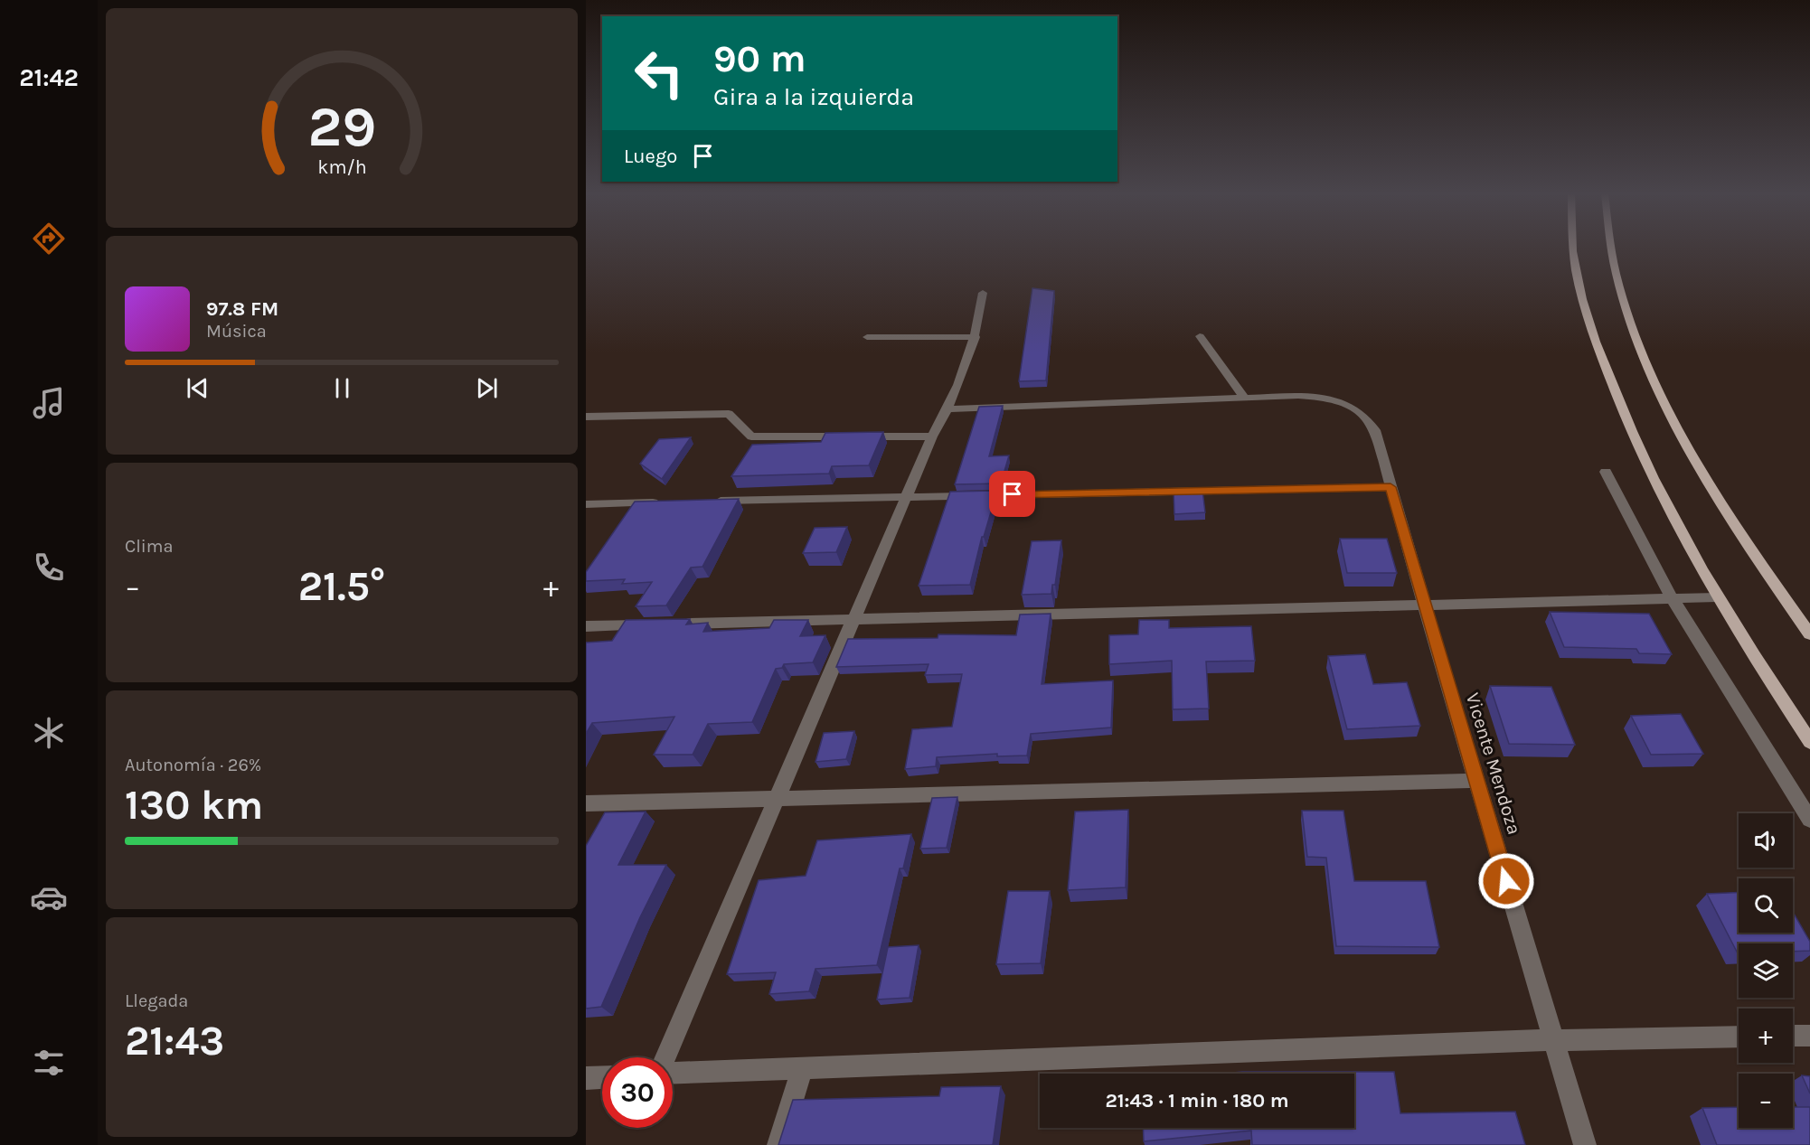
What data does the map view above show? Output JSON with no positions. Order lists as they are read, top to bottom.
{
  "streets": {
    "street": ["Vicente Mendoza"]
  },
  "page": {
    "tabs": "21:42",
    "turn": ["90 m", "Gira a la izquierda"],
    "then": "Luego",
    "song": ["97.8 FM", "Música"],
    "tile": [
      "Clima",
      ["Autonomía · 26%", "130 km"],
      ["Llegada", "21:43"]
    ],
    "heat": ["−", "21.5°", "+"],
    "map_buttons": ["+", "−"],
    "limit": "30",
    "trip": "21:43 · 1 min · 180 m",
    "gauge": ["29", "km/h"]
  }
}
